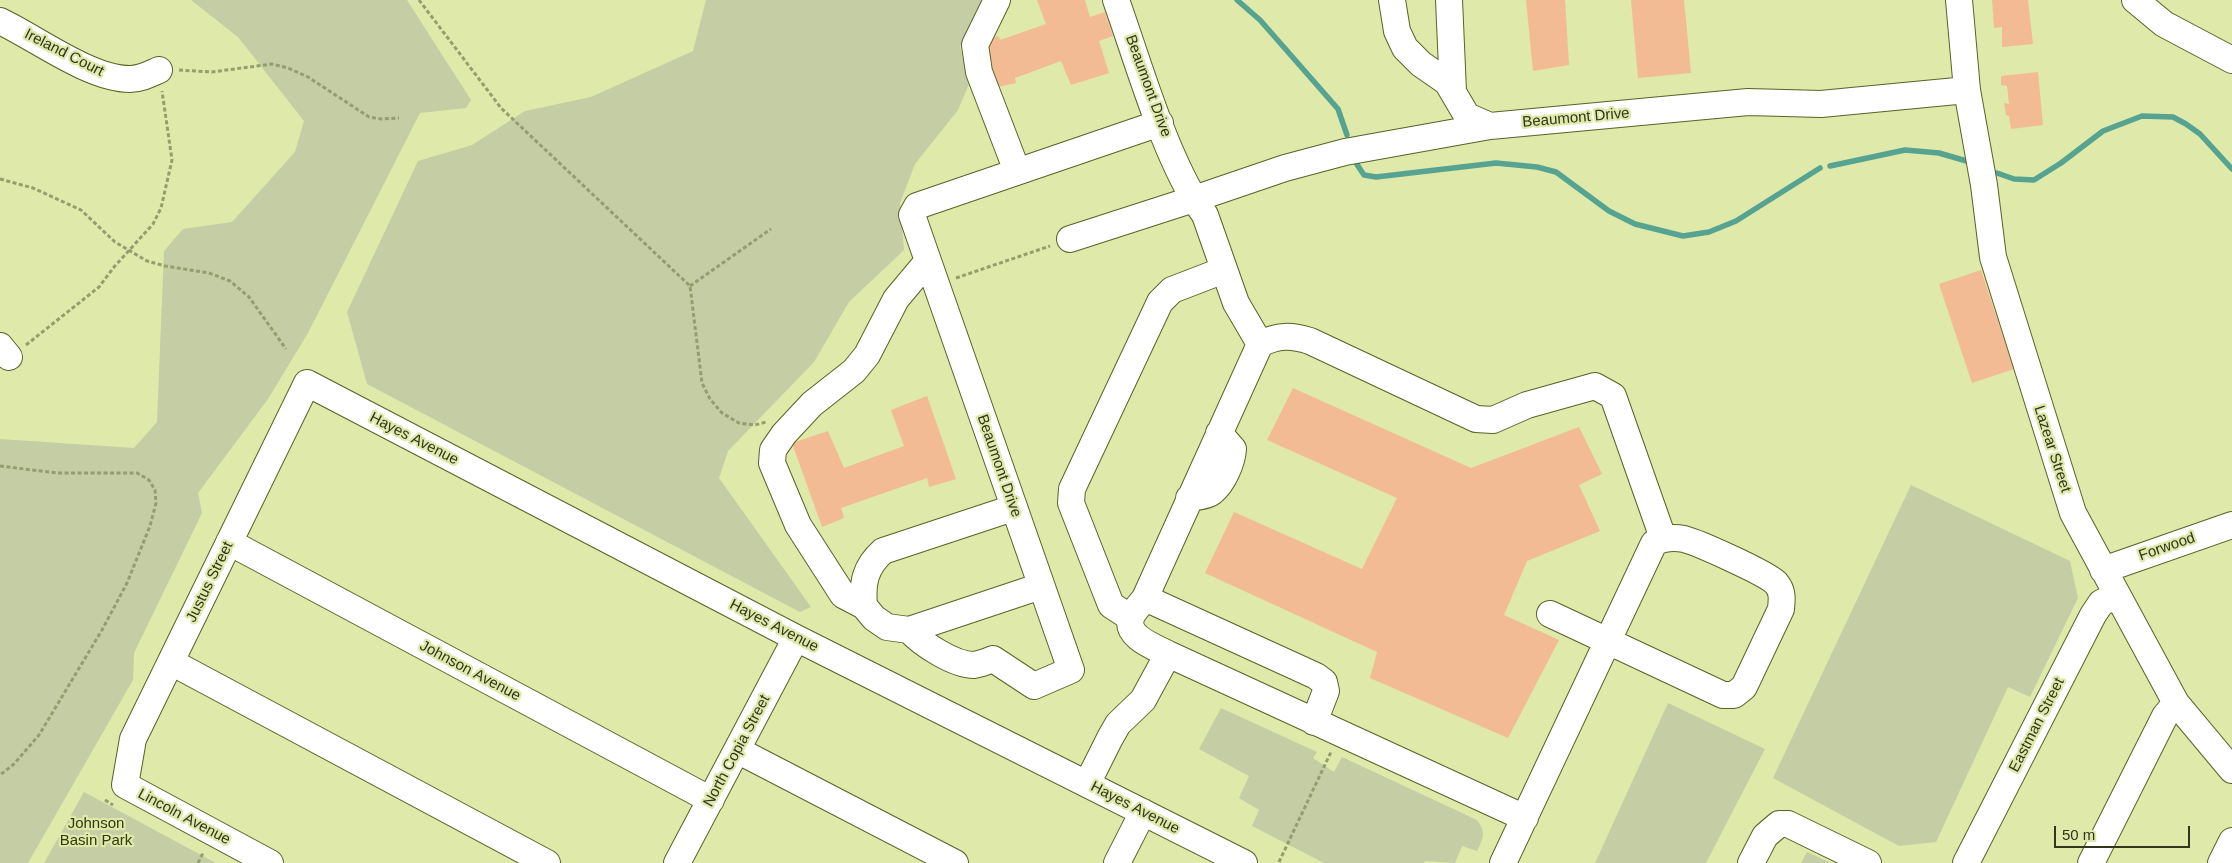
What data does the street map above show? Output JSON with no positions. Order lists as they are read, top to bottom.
{
  "streets": {
    "street": [
      "Ireland Court",
      "Beaumont Drive",
      "Hayes Avenue",
      "Lazear Street",
      "Forwood",
      "Justus Street",
      "Johnson Avenue",
      "Eastman Street",
      "North Copia Street",
      "Lincoln Avenue"
    ]
  },
  "crossings": [
    ["Beaumont Drive", "Lazear Street"],
    ["Hayes Avenue", "Justus Street"],
    ["Hayes Avenue", "North Copia Street"],
    ["Lazear Street", "Forwood"],
    ["Lazear Street", "Eastman Street"],
    ["Justus Street", "Johnson Avenue"],
    ["Justus Street", "Lincoln Avenue"],
    ["Johnson Avenue", "North Copia Street"]
  ],
  "parks": ["Johnson Basin Park"],
  "scale_bar": "50 m"
}
